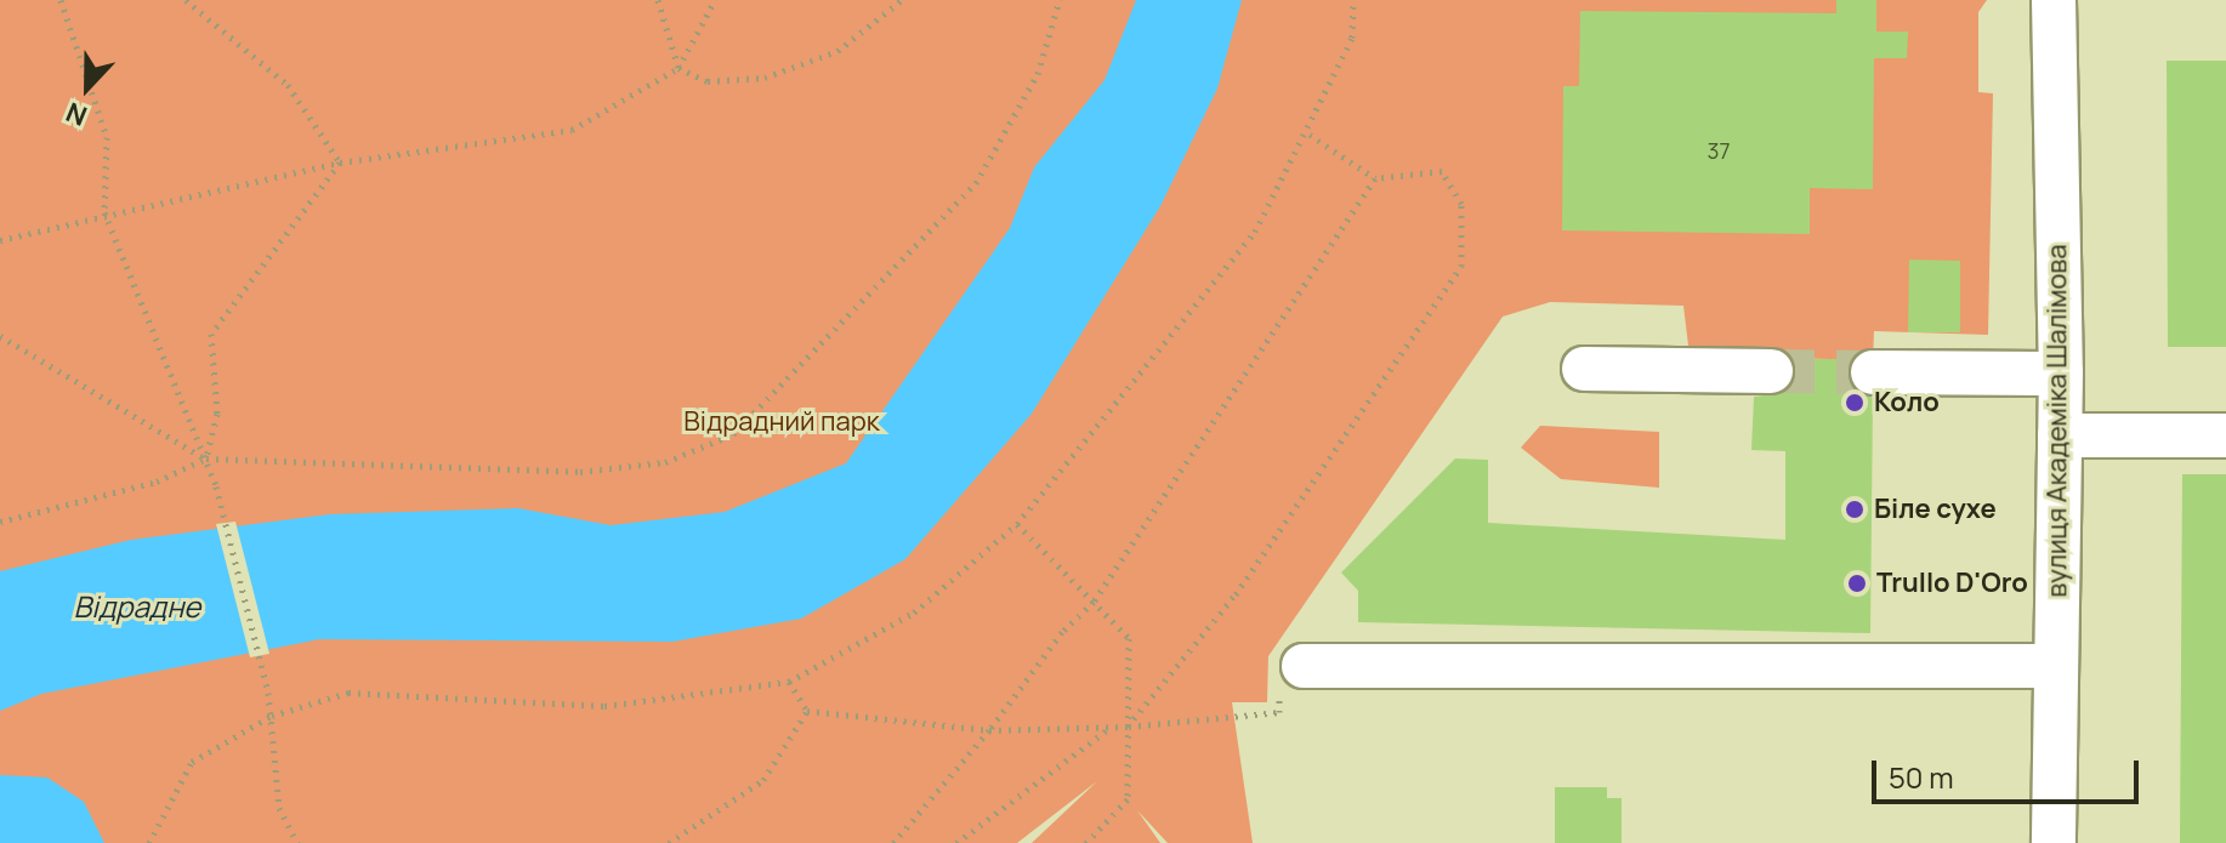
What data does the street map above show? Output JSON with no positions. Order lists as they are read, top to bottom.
{
  "streets": {
    "street": ["вулиця Академіка Шалімова"]
  },
  "water": ["Відрадне"],
  "parks": ["Відрадний парк"],
  "places": ["Коло", "Біле сухе", "Trullo D'Oro"],
  "house_numbers": ["37"],
  "scale_bar": "50 m",
  "north": "bottom"
}
